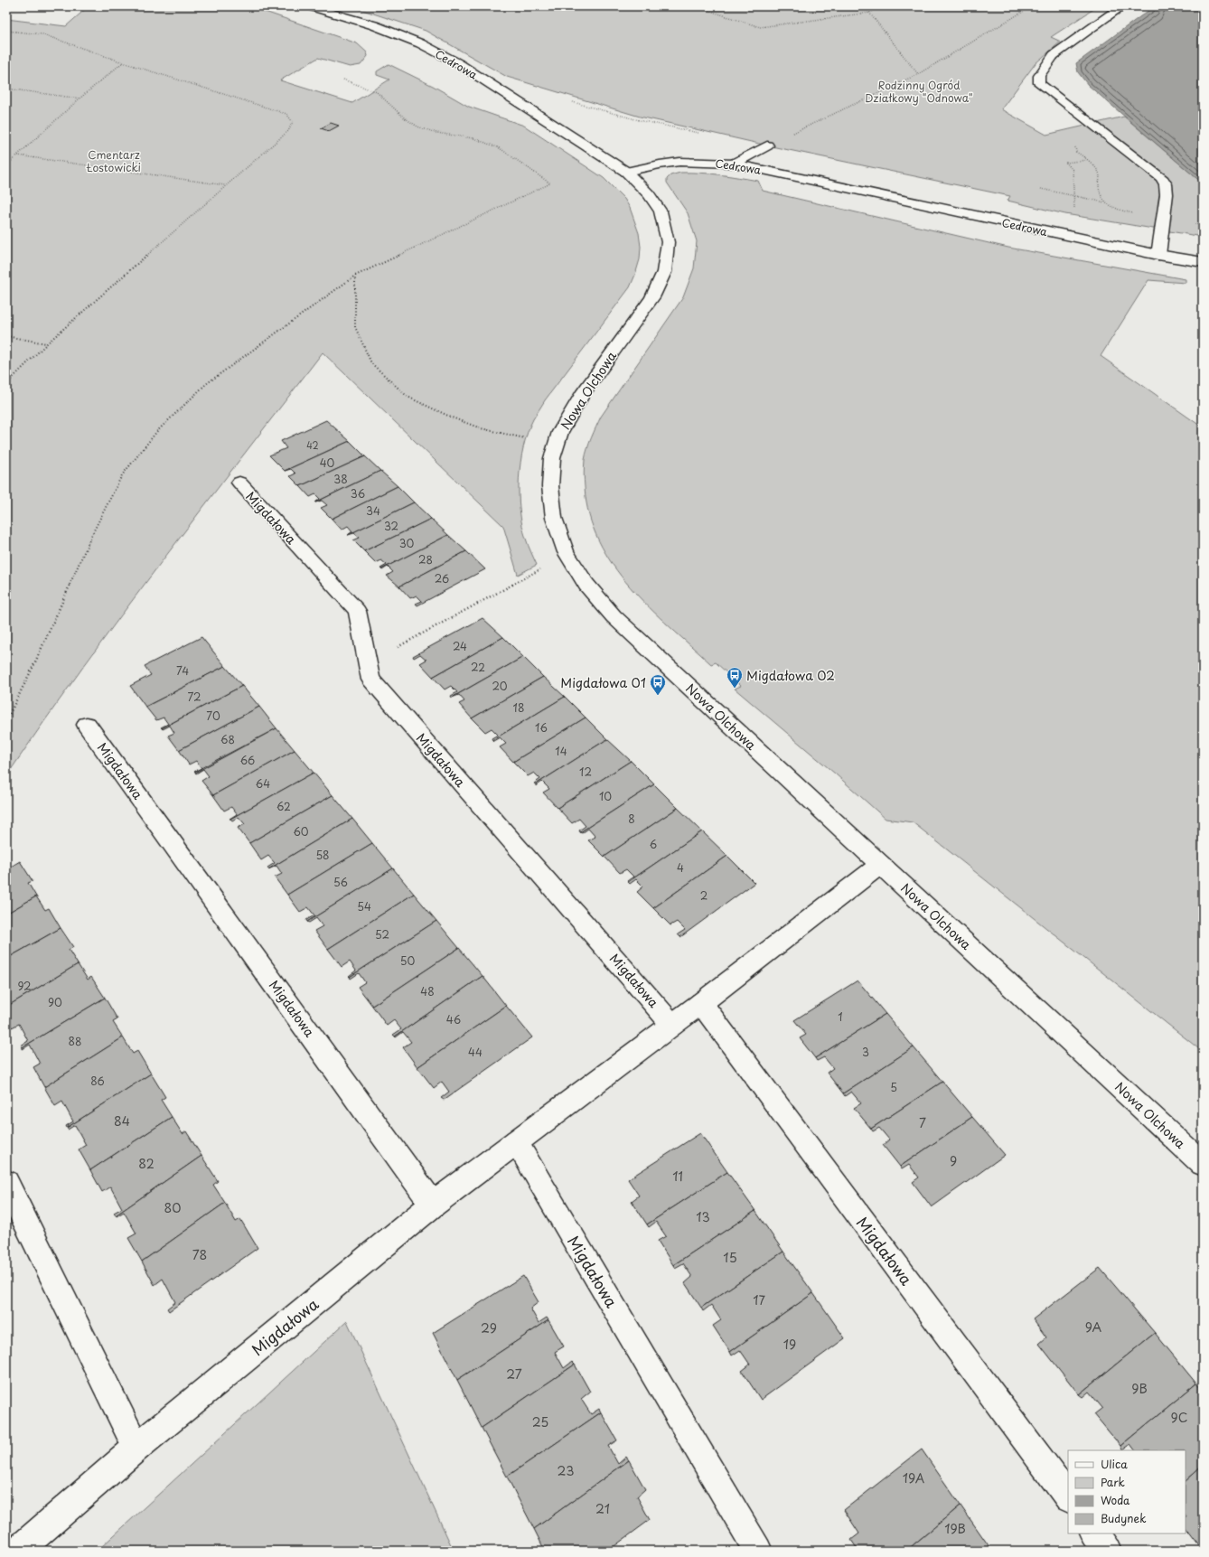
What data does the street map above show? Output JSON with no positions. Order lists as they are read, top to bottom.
{
  "streets": {
    "street": ["Cedrowa", "Nowa Olchowa", "Migdałowa"]
  },
  "crossings": [
    ["Cedrowa", "Nowa Olchowa"],
    ["Nowa Olchowa", "Migdałowa"]
  ],
  "parks": ["Rodzinny Ogród Działkowy \"Odnowa\"", "Cmentarz Łostowicki"],
  "places": {
    "bus stop": ["Migdałowa 02", "Migdałowa 01"]
  },
  "house_numbers": [
    "42",
    "40",
    "38",
    "36",
    "34",
    "32",
    "30",
    "28",
    "26",
    "24",
    "22",
    "74",
    "20",
    "72",
    "18",
    "70",
    "16",
    "68",
    "14",
    "66",
    "12",
    "64",
    "10",
    "62",
    "8",
    "60",
    "6",
    "58",
    "4",
    "56",
    "2",
    "54",
    "52",
    "50",
    "92",
    "48",
    "90",
    "1",
    "46",
    "88",
    "44",
    "3",
    "86",
    "5",
    "84",
    "7",
    "9",
    "82",
    "11",
    "80",
    "13",
    "78",
    "15",
    "17",
    "9A",
    "29",
    "19",
    "27",
    "9B",
    "9C",
    "25",
    "23",
    "19A",
    "21",
    "19B"
  ],
  "legend": [
    "Ulica",
    "Park",
    "Woda",
    "Budynek"
  ]
}
